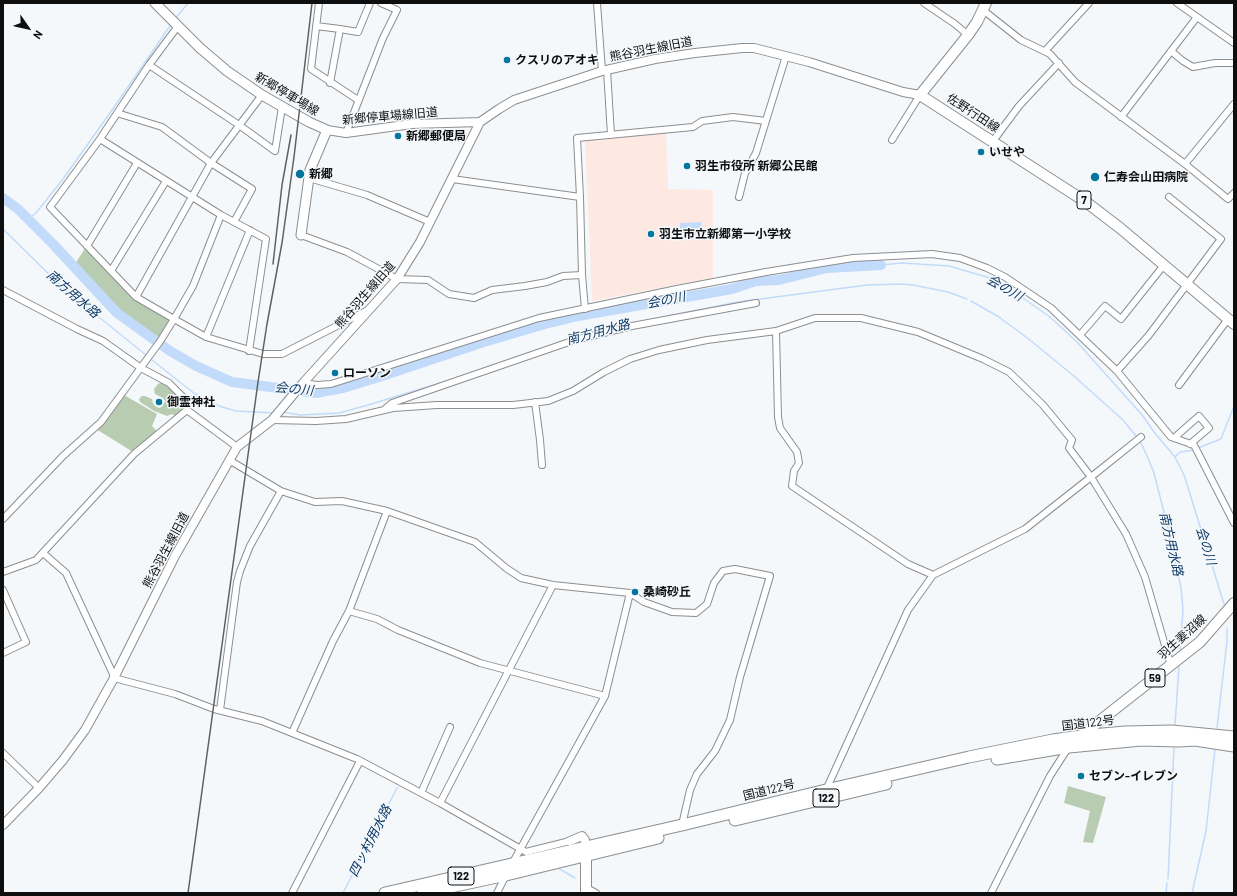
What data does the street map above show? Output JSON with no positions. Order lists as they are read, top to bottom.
{
  "streets": {
    "highway": ["国道122号", "122"],
    "main road": [
      "新郷停車場線",
      "佐野行田線",
      "7",
      "羽生妻沼線",
      "59"
    ],
    "street": ["熊谷羽生線旧道", "新郷停車場線旧道"]
  },
  "crossings": [
    ["熊谷羽生線旧道", "佐野行田線"],
    ["熊谷羽生線旧道", "新郷停車場線旧道"],
    ["新郷停車場線", "新郷停車場線旧道"],
    ["羽生妻沼線", "国道122号"]
  ],
  "water": ["会の川", "南方用水路", "四ッ村用水路"],
  "places": [
    "クスリのアオキ",
    "新郷郵便局",
    "いせや",
    "羽生市役所 新郷公民館",
    "新郷",
    "仁寿会山田病院",
    "羽生市立新郷第一小学校",
    "ローソン",
    "御霊神社",
    "桑崎砂丘",
    "セブン-イレブン"
  ],
  "north": "bottom right"
}
